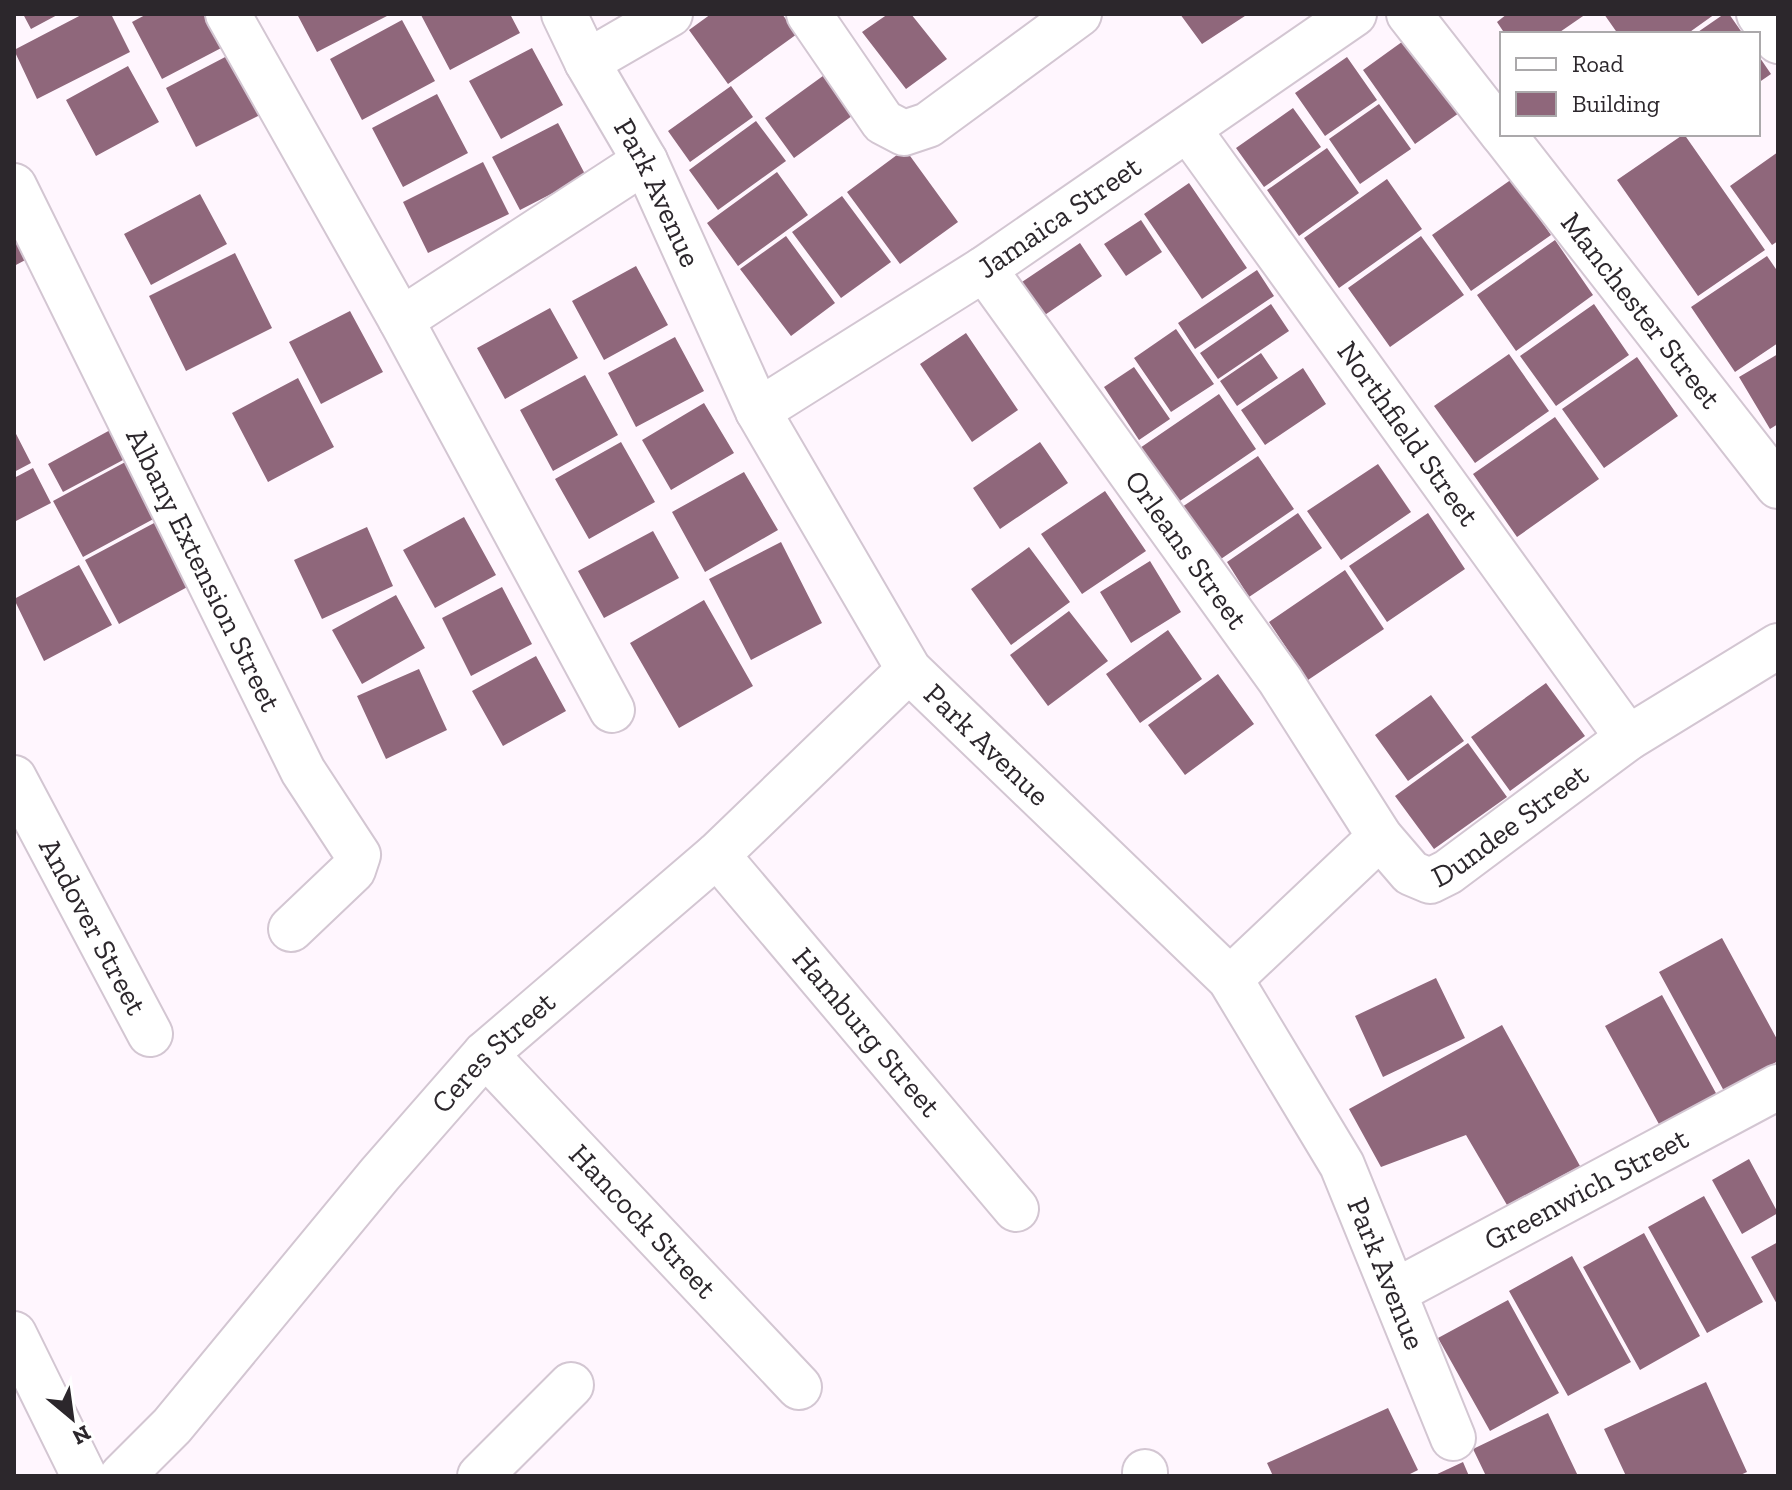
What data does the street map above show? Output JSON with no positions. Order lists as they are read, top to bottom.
{
  "streets": {
    "street": [
      "Park Avenue",
      "Jamaica Street",
      "Manchester Street",
      "Northfield Street",
      "Orleans Street",
      "Albany Extension Street",
      "Dundee Street",
      "Andover Street",
      "Hamburg Street",
      "Ceres Street",
      "Greenwich Street",
      "Hancock Street"
    ]
  },
  "crossings": [
    ["Park Avenue", "Jamaica Street"],
    ["Park Avenue", "Dundee Street"],
    ["Park Avenue", "Ceres Street"],
    ["Park Avenue", "Greenwich Street"],
    ["Jamaica Street", "Northfield Street"],
    ["Jamaica Street", "Orleans Street"],
    ["Northfield Street", "Dundee Street"],
    ["Orleans Street", "Dundee Street"],
    ["Hamburg Street", "Ceres Street"],
    ["Ceres Street", "Hancock Street"]
  ],
  "legend": ["Road", "Building"],
  "north": "bottom right"
}
